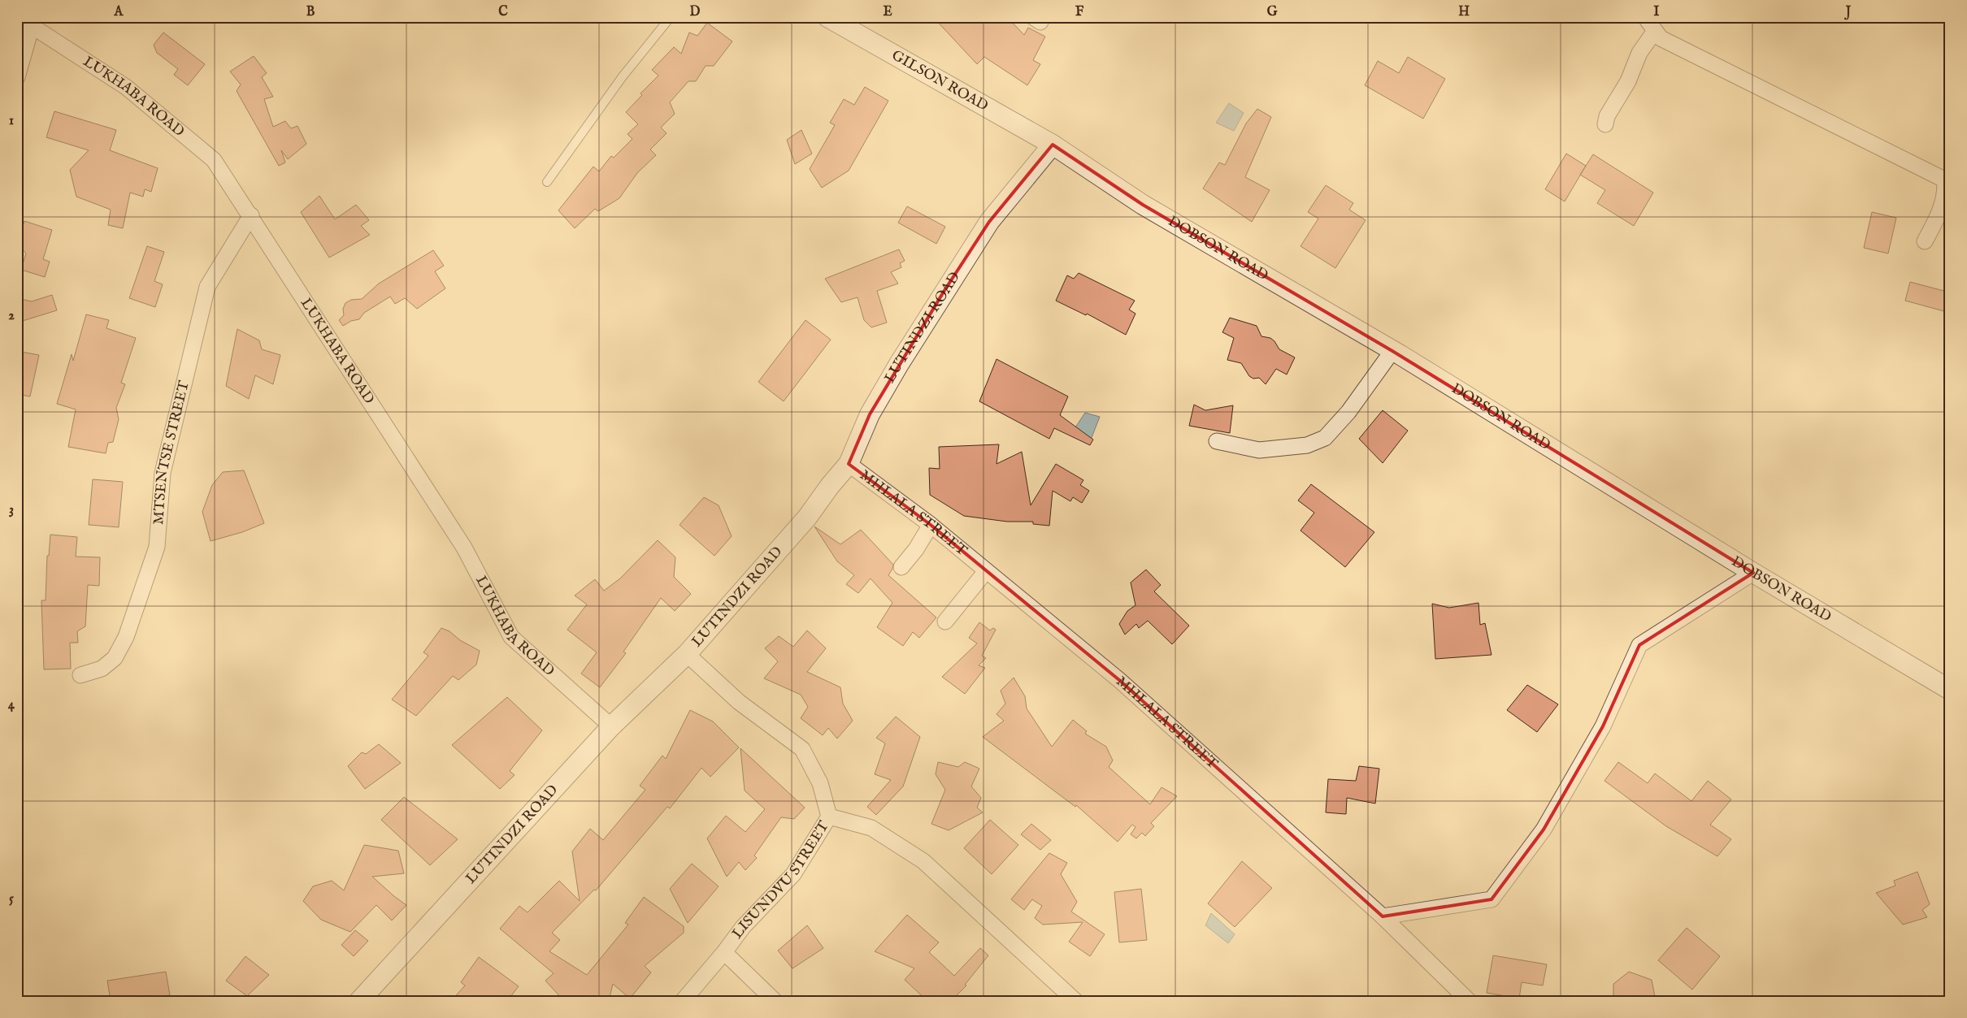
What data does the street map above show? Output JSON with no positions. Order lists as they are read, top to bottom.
{
  "streets": {
    "street": [
      "GILSON ROAD",
      "LUKHABA ROAD",
      "DOBSON ROAD",
      "LUTINDZI ROAD",
      "MTSENTSE STREET",
      "MHLALA STREET",
      "LISUNDVU STREET"
    ]
  },
  "crossings": [
    ["GILSON ROAD", "DOBSON ROAD"],
    ["GILSON ROAD", "LUTINDZI ROAD"],
    ["LUKHABA ROAD", "LUTINDZI ROAD"],
    ["LUKHABA ROAD", "MTSENTSE STREET"],
    ["DOBSON ROAD", "LUTINDZI ROAD"],
    ["LUTINDZI ROAD", "MHLALA STREET"],
    ["LUTINDZI ROAD", "LISUNDVU STREET"]
  ],
  "grid": {
    "columns": [
      "A",
      "B",
      "C",
      "D",
      "E",
      "F",
      "G",
      "H",
      "I",
      "J"
    ],
    "rows": [
      "1",
      "2",
      "3",
      "4",
      "5"
    ]
  }
}
